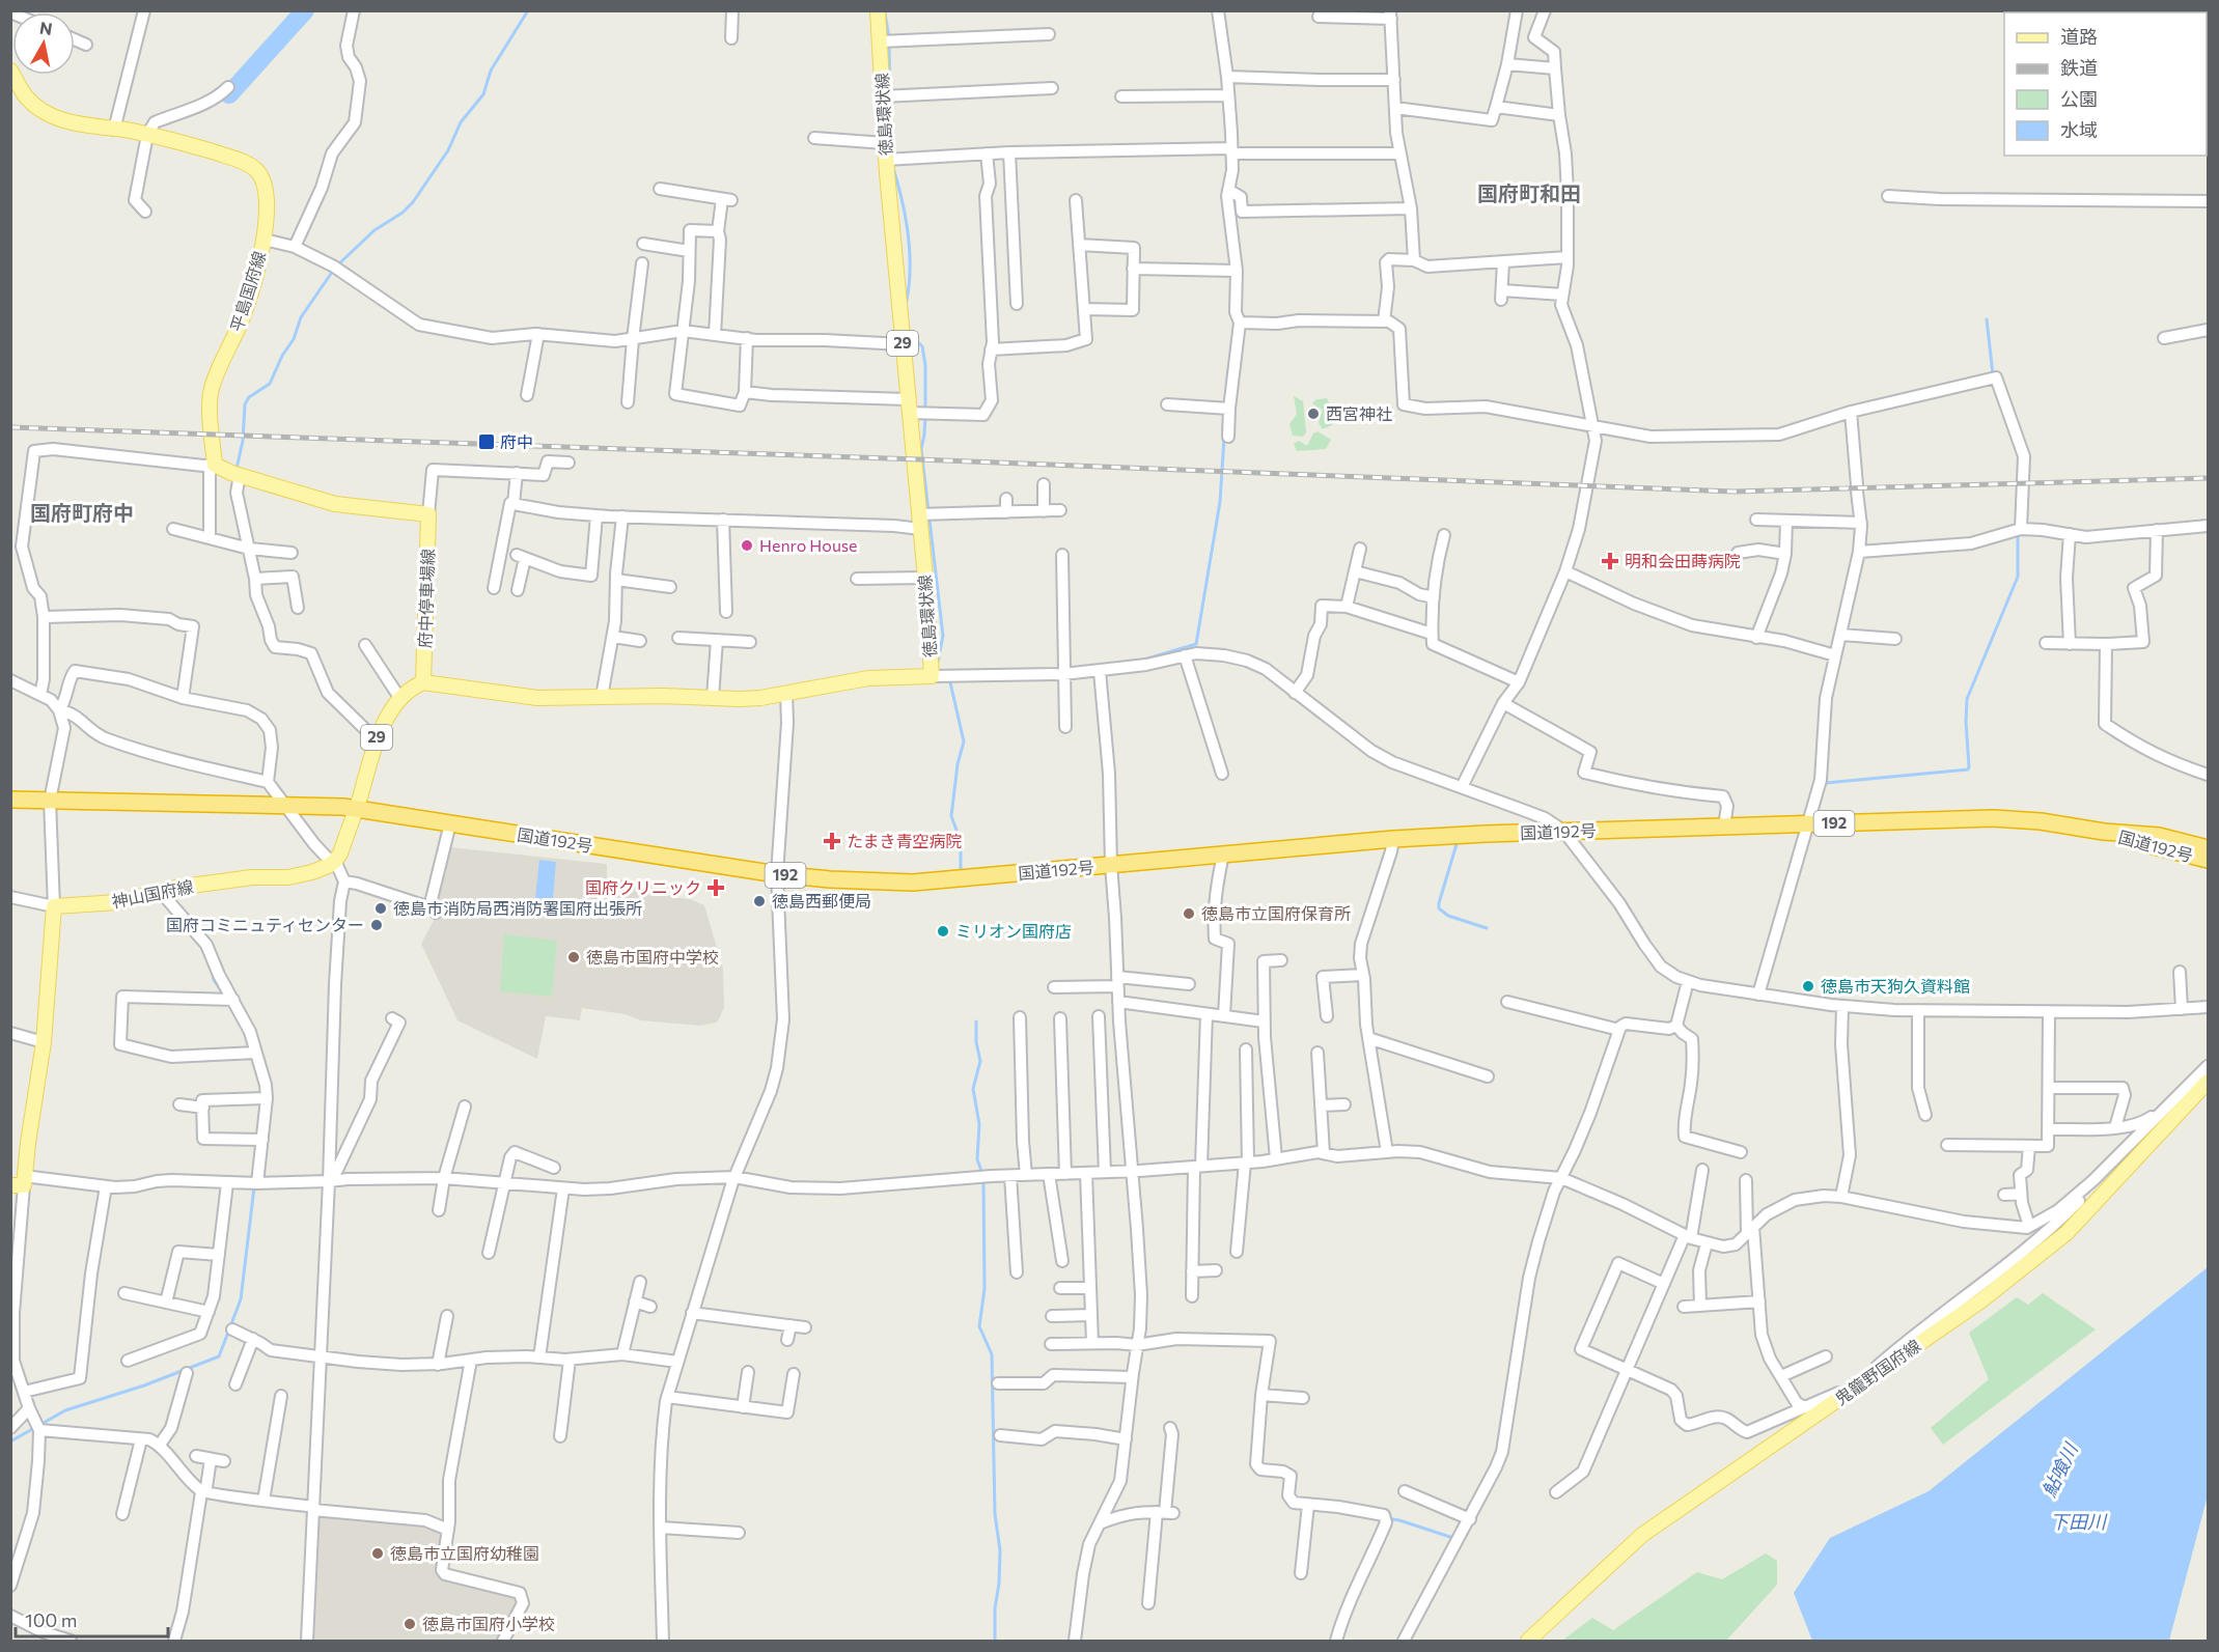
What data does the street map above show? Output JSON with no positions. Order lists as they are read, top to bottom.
{
  "streets": {
    "highway": ["192", "国道192号"],
    "main road": [
      "徳島環状線",
      "平島国府線",
      "29",
      "府中停車場線",
      "神山国府線",
      "鬼籠野国府線"
    ]
  },
  "crossings": [
    ["徳島環状線", "29"],
    ["徳島環状線", "府中停車場線"],
    ["29", "府中停車場線"],
    ["29", "国道192号"]
  ],
  "districts": ["国府町和田", "国府町府中"],
  "water": ["鮎喰川", "下田川"],
  "places": {
    "other": [
      "西宮神社",
      "Henro House",
      "徳島西郵便局",
      "徳島市消防局西消防署国府出張所",
      "徳島市立国府保育所",
      "国府コミニュティセンター",
      "ミリオン国府店",
      "徳島市国府中学校",
      "徳島市天狗久資料館",
      "徳島市立国府幼稚園",
      "徳島市国府小学校"
    ],
    "transit": ["府中"],
    "health": ["明和会田蒔病院", "たまき青空病院", "国府クリニック"]
  },
  "legend": [
    "道路",
    "鉄道",
    "公園",
    "水域"
  ],
  "scale_bar": "100 m",
  "north": "top"
}
